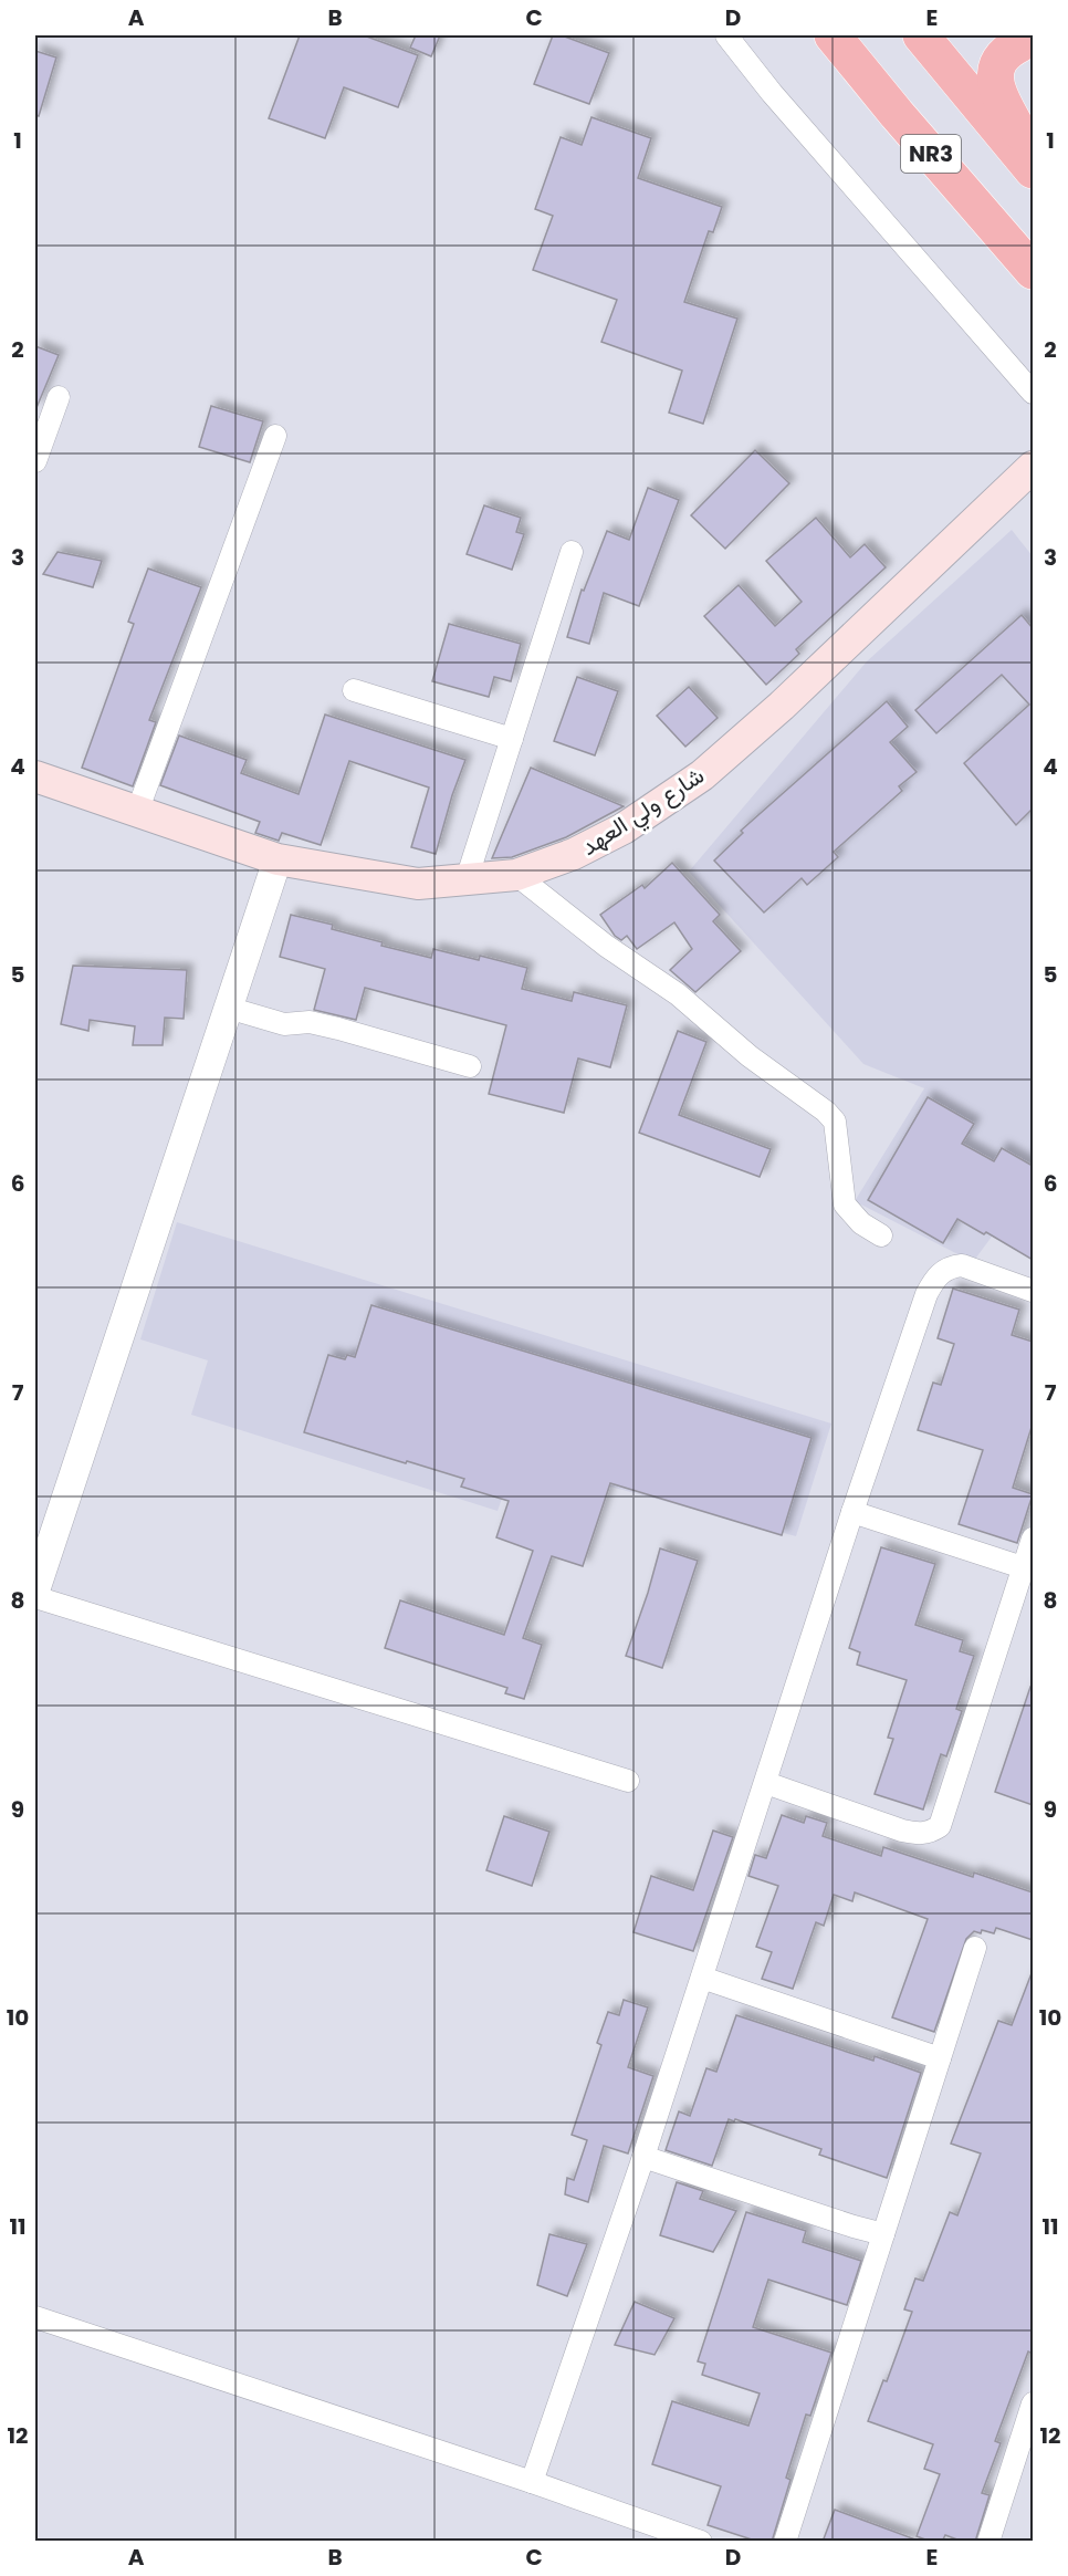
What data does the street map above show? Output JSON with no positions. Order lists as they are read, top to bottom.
{
  "streets": {
    "highway": ["NR3"],
    "main road": ["شارع ولي العهد"]
  },
  "grid": {
    "columns": [
      "A",
      "B",
      "C",
      "D",
      "E"
    ],
    "rows": [
      "1",
      "2",
      "3",
      "4",
      "5",
      "6",
      "7",
      "8",
      "9",
      "10",
      "11",
      "12"
    ]
  }
}
